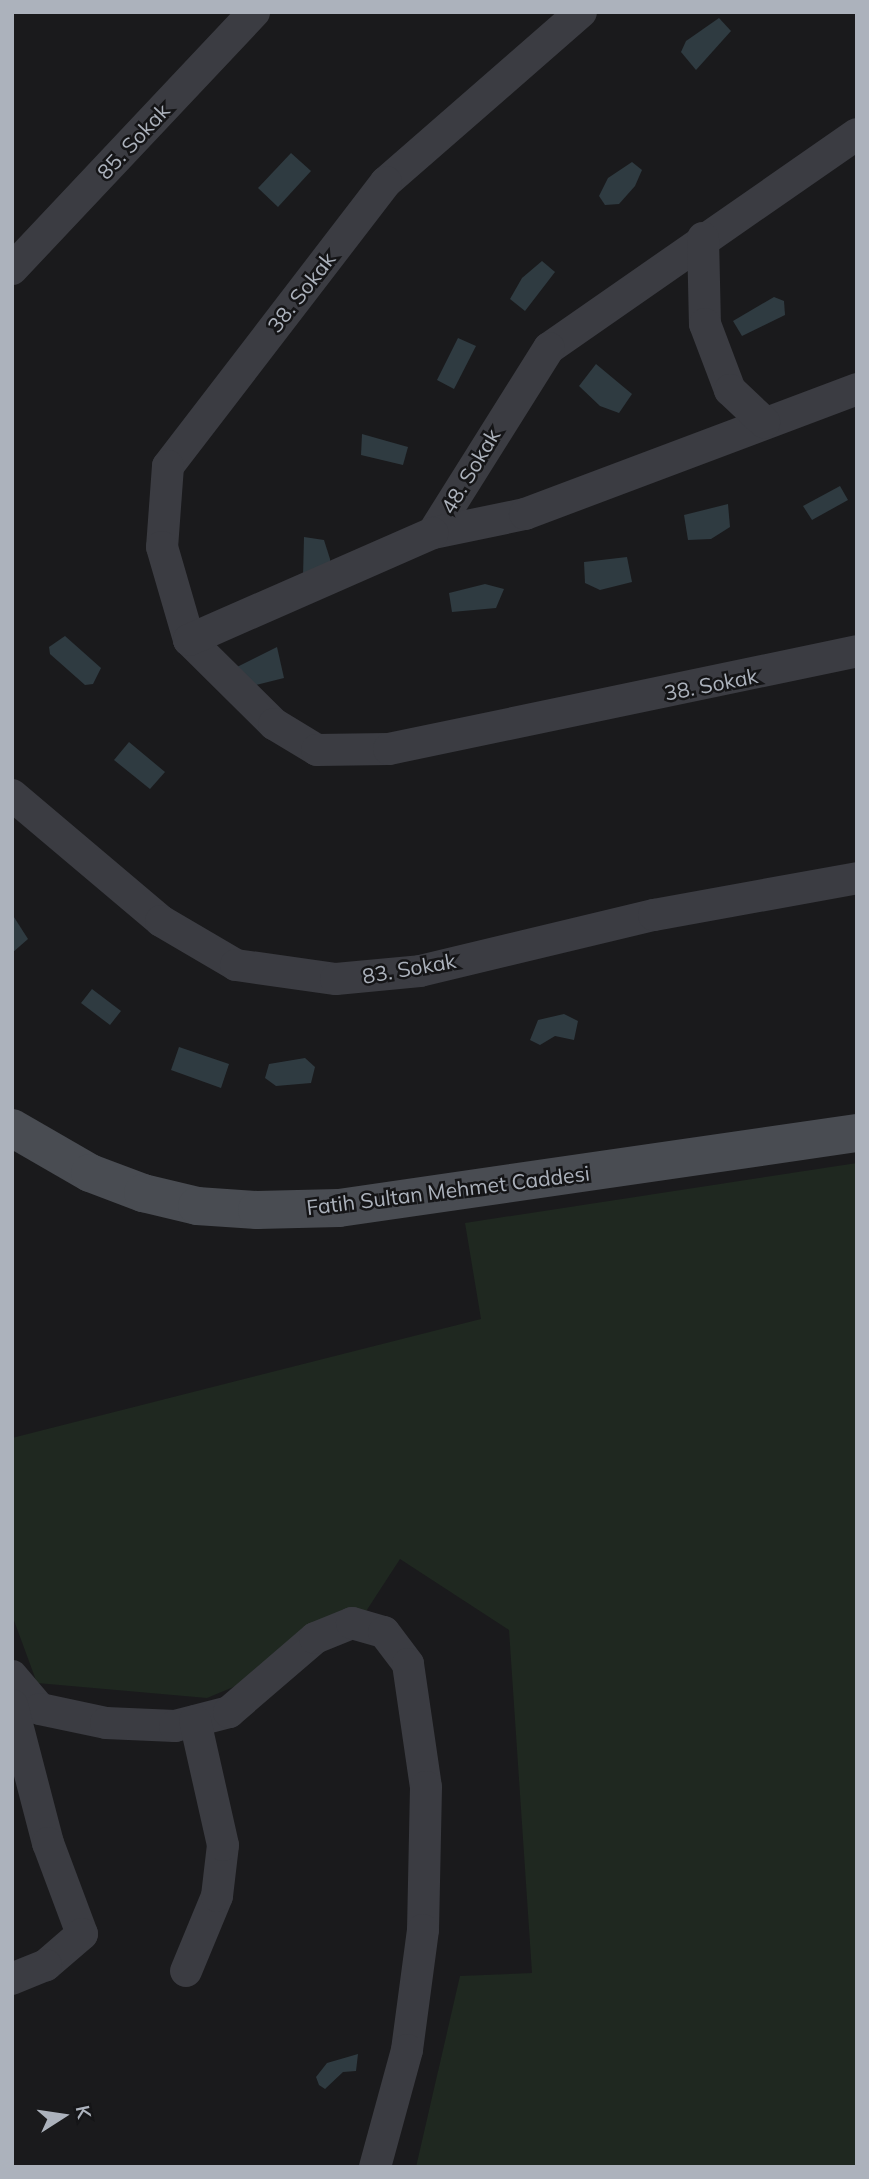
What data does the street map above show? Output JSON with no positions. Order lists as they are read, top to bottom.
{
  "streets": {
    "main road": ["Fatih Sultan Mehmet Caddesi"],
    "street": [
      "85. Sokak",
      "38. Sokak",
      "48. Sokak",
      "83. Sokak"
    ]
  },
  "north": "right"
}
